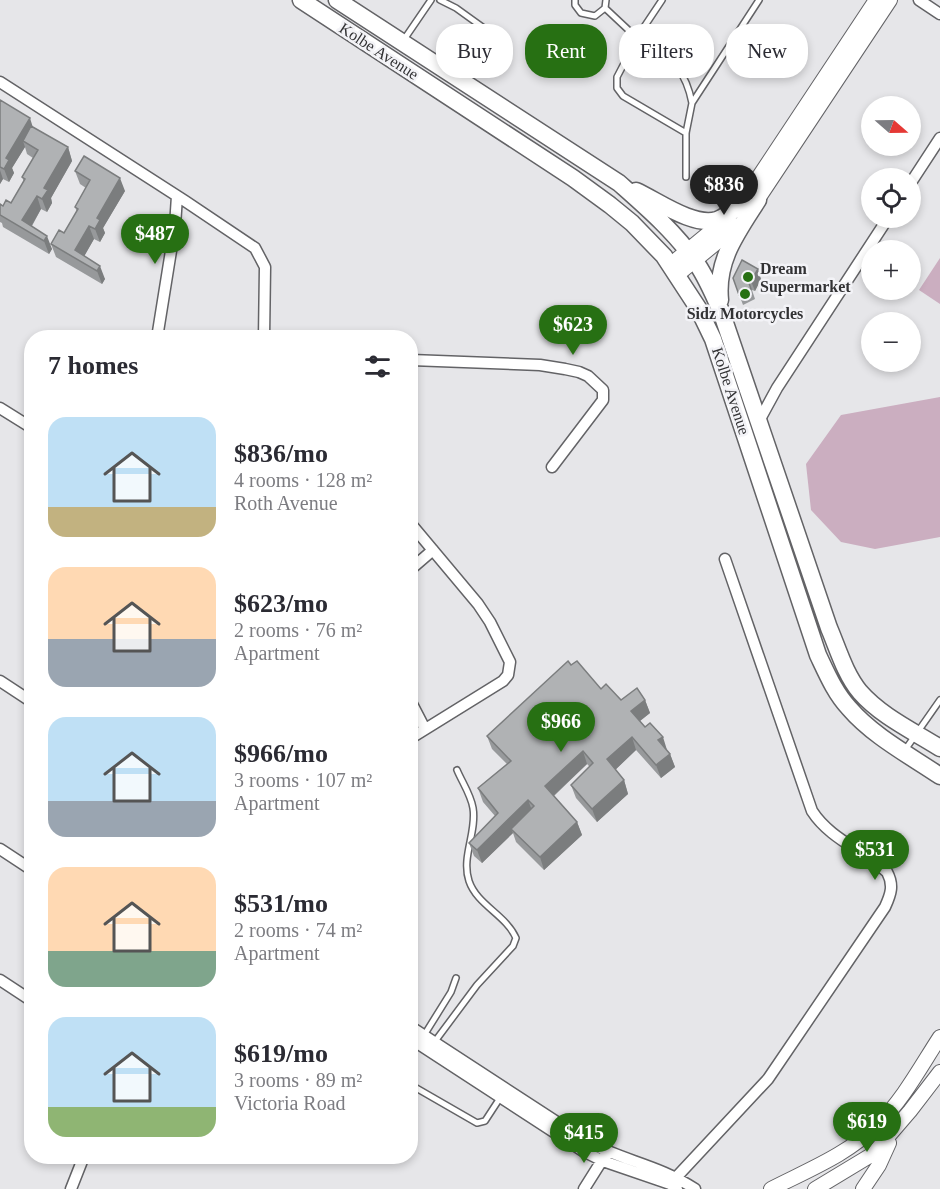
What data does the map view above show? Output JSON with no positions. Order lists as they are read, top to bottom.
{
  "streets": {
    "main road": ["Kolbe Avenue"]
  },
  "places": ["Dream Supermarket", "Sidz Motorcycles"],
  "north": "right",
  "page": {
    "chip": [
      "Buy",
      "Rent",
      "Filters",
      "New"
    ],
    "map_buttons": ["+", "−"],
    "price": [
      "$836",
      "$487",
      "$623",
      "$966",
      "$531",
      "$619",
      "$415"
    ],
    "heading": "7 homes",
    "list": [
      {
        "name": "$836/mo",
        "note": "4 rooms · 128 m² · Roth Avenue"
      },
      {
        "name": "$623/mo",
        "note": "2 rooms · 76 m² · Apartment"
      },
      {
        "name": "$966/mo",
        "note": "3 rooms · 107 m² · Apartment"
      },
      {
        "name": "$531/mo",
        "note": "2 rooms · 74 m² · Apartment"
      },
      {
        "name": "$619/mo",
        "note": "3 rooms · 89 m² · Victoria Road"
      }
    ]
  }
}
